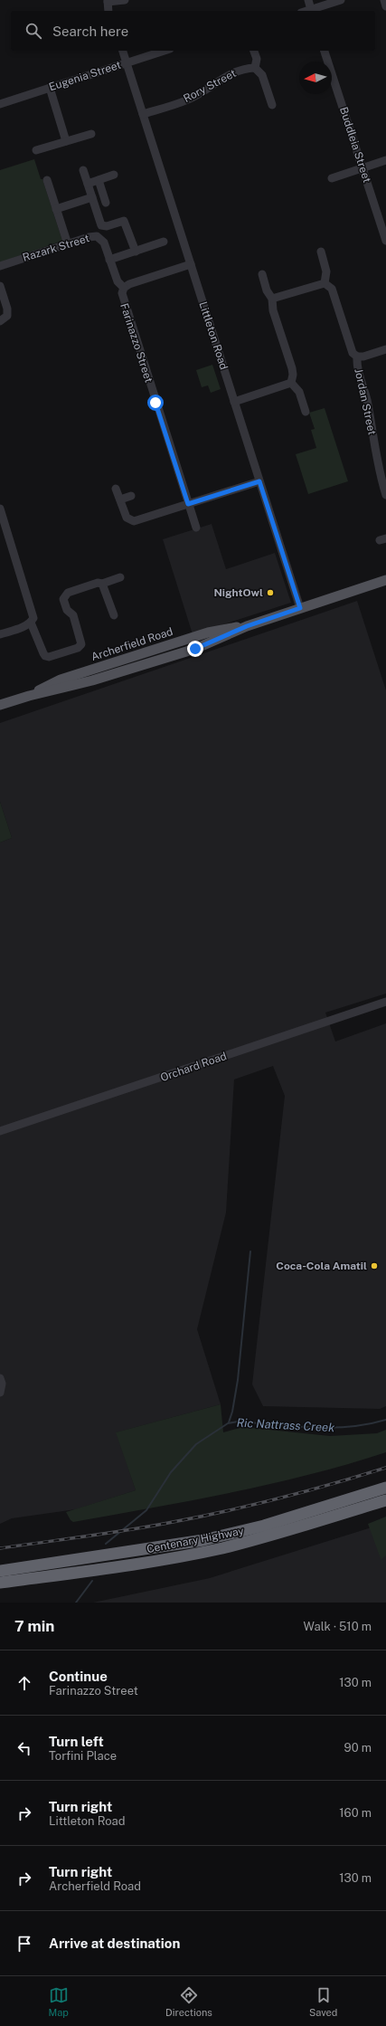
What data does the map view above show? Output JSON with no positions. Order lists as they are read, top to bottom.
{
  "streets": {
    "highway": ["Centenary Highway"],
    "main road": ["Archerfield Road"],
    "street": [
      "Eugenia Street",
      "Rory Street",
      "Buddleia Street",
      "Razark Street",
      "Littleton Road",
      "Farinazzo Street",
      "Jordan Street",
      "Orchard Road"
    ]
  },
  "crossings": [
    ["Eugenia Street", "Littleton Road"],
    ["Rory Street", "Littleton Road"],
    ["Razark Street", "Farinazzo Street"],
    ["Littleton Road", "Farinazzo Street"],
    ["Littleton Road", "Archerfield Road"]
  ],
  "water": ["Ric Nattrass Creek"],
  "places": ["NightOwl", "Coca-Cola Amatil"],
  "north": "left",
  "page": {
    "search": "Search here",
    "heading": ["7 min", "Walk · 510 m"],
    "list": [
      ["Continue", "Farinazzo Street", "130 m"],
      ["Turn left", "Torfini Place", "90 m"],
      ["Turn right", "Littleton Road", "160 m"],
      ["Turn right", "Archerfield Road", "130 m"],
      "Arrive at destination"
    ],
    "nav": ["Map", "Directions", "Saved"]
  }
}
